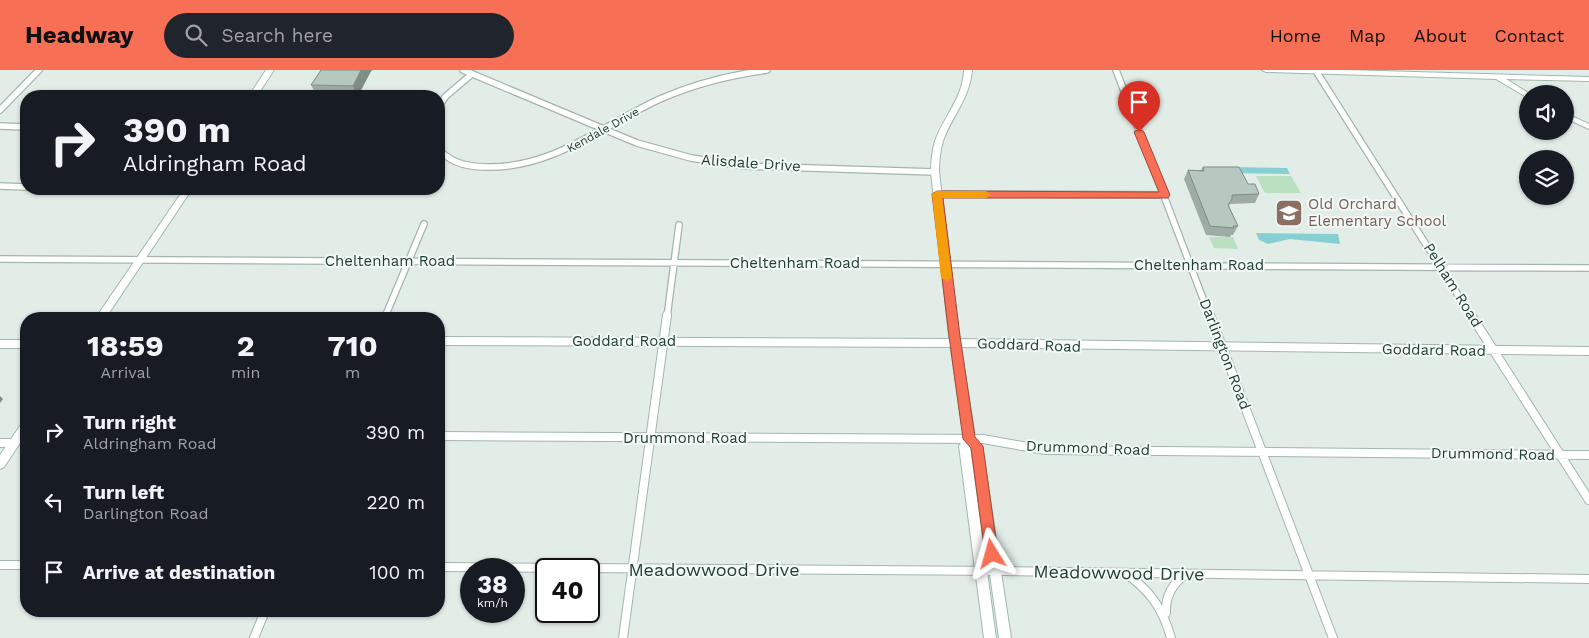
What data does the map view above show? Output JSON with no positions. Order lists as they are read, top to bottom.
{
  "streets": {
    "street": [
      "Kendale Drive",
      "Alisdale Drive",
      "Cheltenham Road",
      "Pelham Road",
      "Goddard Road",
      "Darlington Road",
      "Drummond Road",
      "Meadowwood Drive"
    ]
  },
  "crossings": [
    ["Kendale Drive", "Alisdale Drive"],
    ["Cheltenham Road", "Pelham Road"],
    ["Cheltenham Road", "Darlington Road"],
    ["Pelham Road", "Goddard Road"],
    ["Pelham Road", "Drummond Road"],
    ["Goddard Road", "Darlington Road"],
    ["Darlington Road", "Drummond Road"],
    ["Darlington Road", "Meadowwood Drive"]
  ],
  "places": {
    "school or university": ["Old Orchard Elementary School"]
  },
  "page": {
    "header": "Headway",
    "search": "Search here",
    "nav": [
      "Home",
      "Map",
      "About",
      "Contact"
    ],
    "turn": ["390 m", "Aldringham Road"],
    "eta": [
      "18:59",
      "Arrival",
      "2",
      "min",
      "710",
      "m"
    ],
    "list": [
      {
        "name": "Turn right",
        "note": "Aldringham Road",
        "value": "390 m"
      },
      {
        "name": "Turn left",
        "note": "Darlington Road",
        "value": "220 m"
      },
      {
        "name": "Arrive at destination",
        "value": "100 m"
      }
    ],
    "speed": "38 km/h",
    "limit": "40"
  }
}
